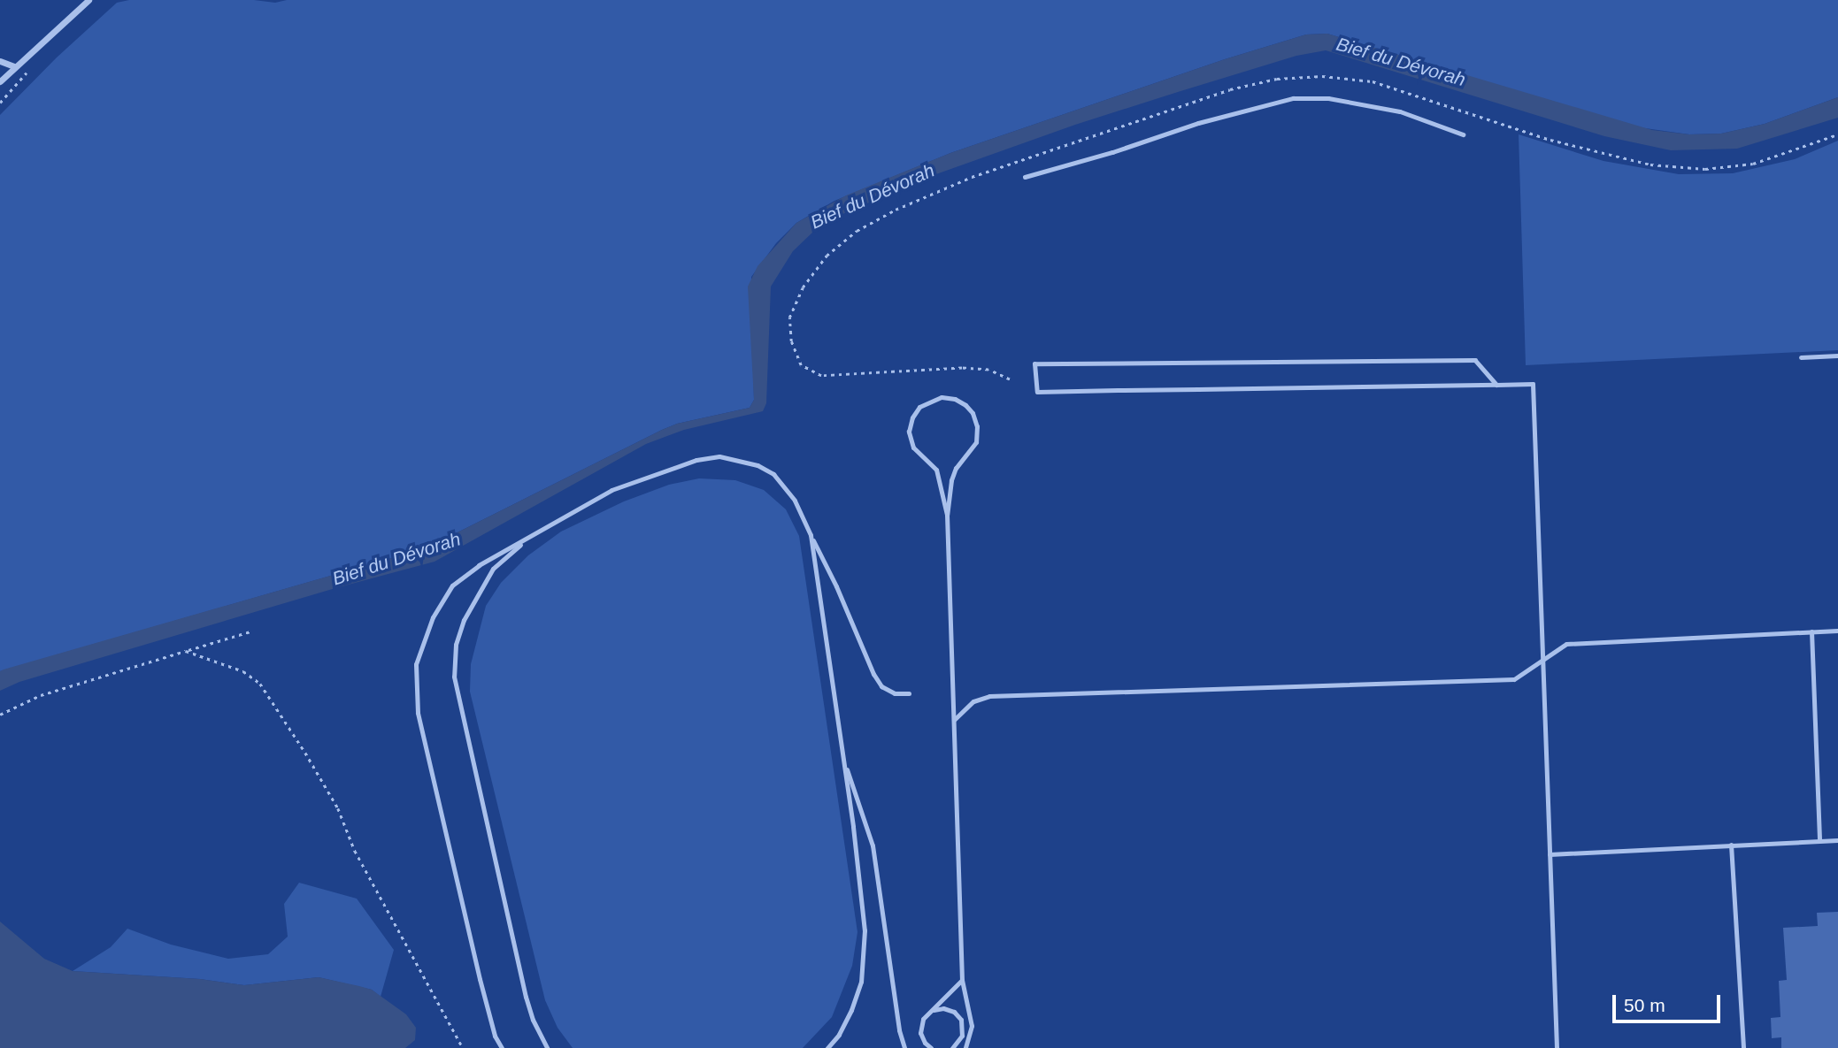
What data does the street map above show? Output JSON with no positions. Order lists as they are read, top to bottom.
{
  "water": ["Bief du Dévorah"],
  "scale_bar": "50 m"
}
